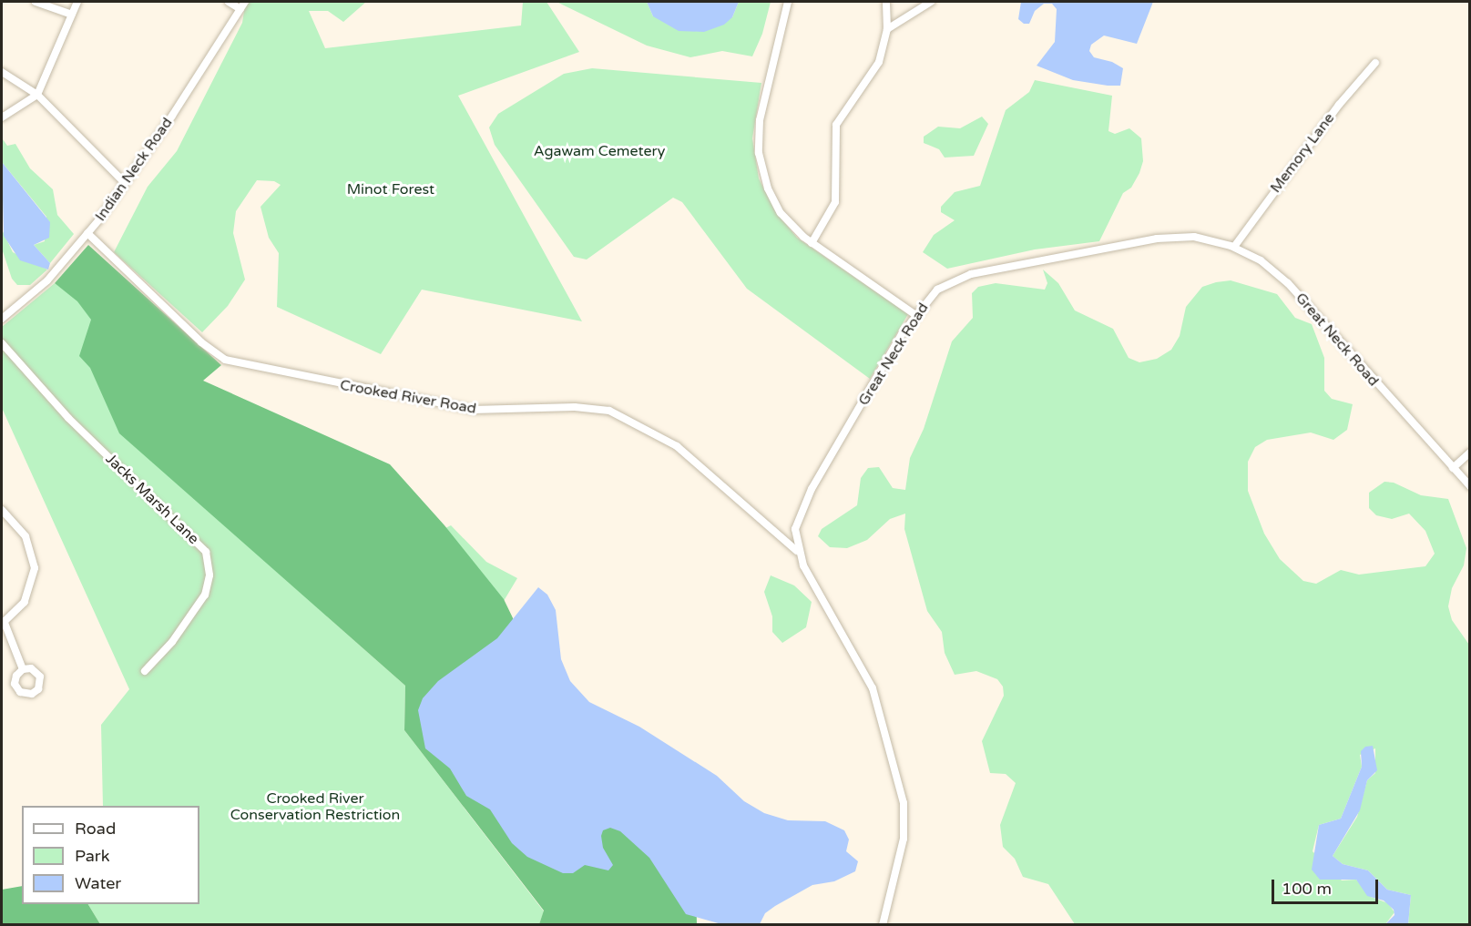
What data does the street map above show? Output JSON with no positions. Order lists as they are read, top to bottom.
{
  "streets": {
    "street": [
      "Memory Lane",
      "Indian Neck Road",
      "Great Neck Road",
      "Crooked River Road",
      "Jacks Marsh Lane"
    ]
  },
  "crossings": [
    ["Memory Lane", "Great Neck Road"],
    ["Indian Neck Road", "Crooked River Road"],
    ["Great Neck Road", "Crooked River Road"]
  ],
  "parks": ["Agawam Cemetery", "Minot Forest", "Crooked River Conservation Restriction"],
  "legend": ["Road", "Park", "Water"],
  "scale_bar": "100 m"
}
